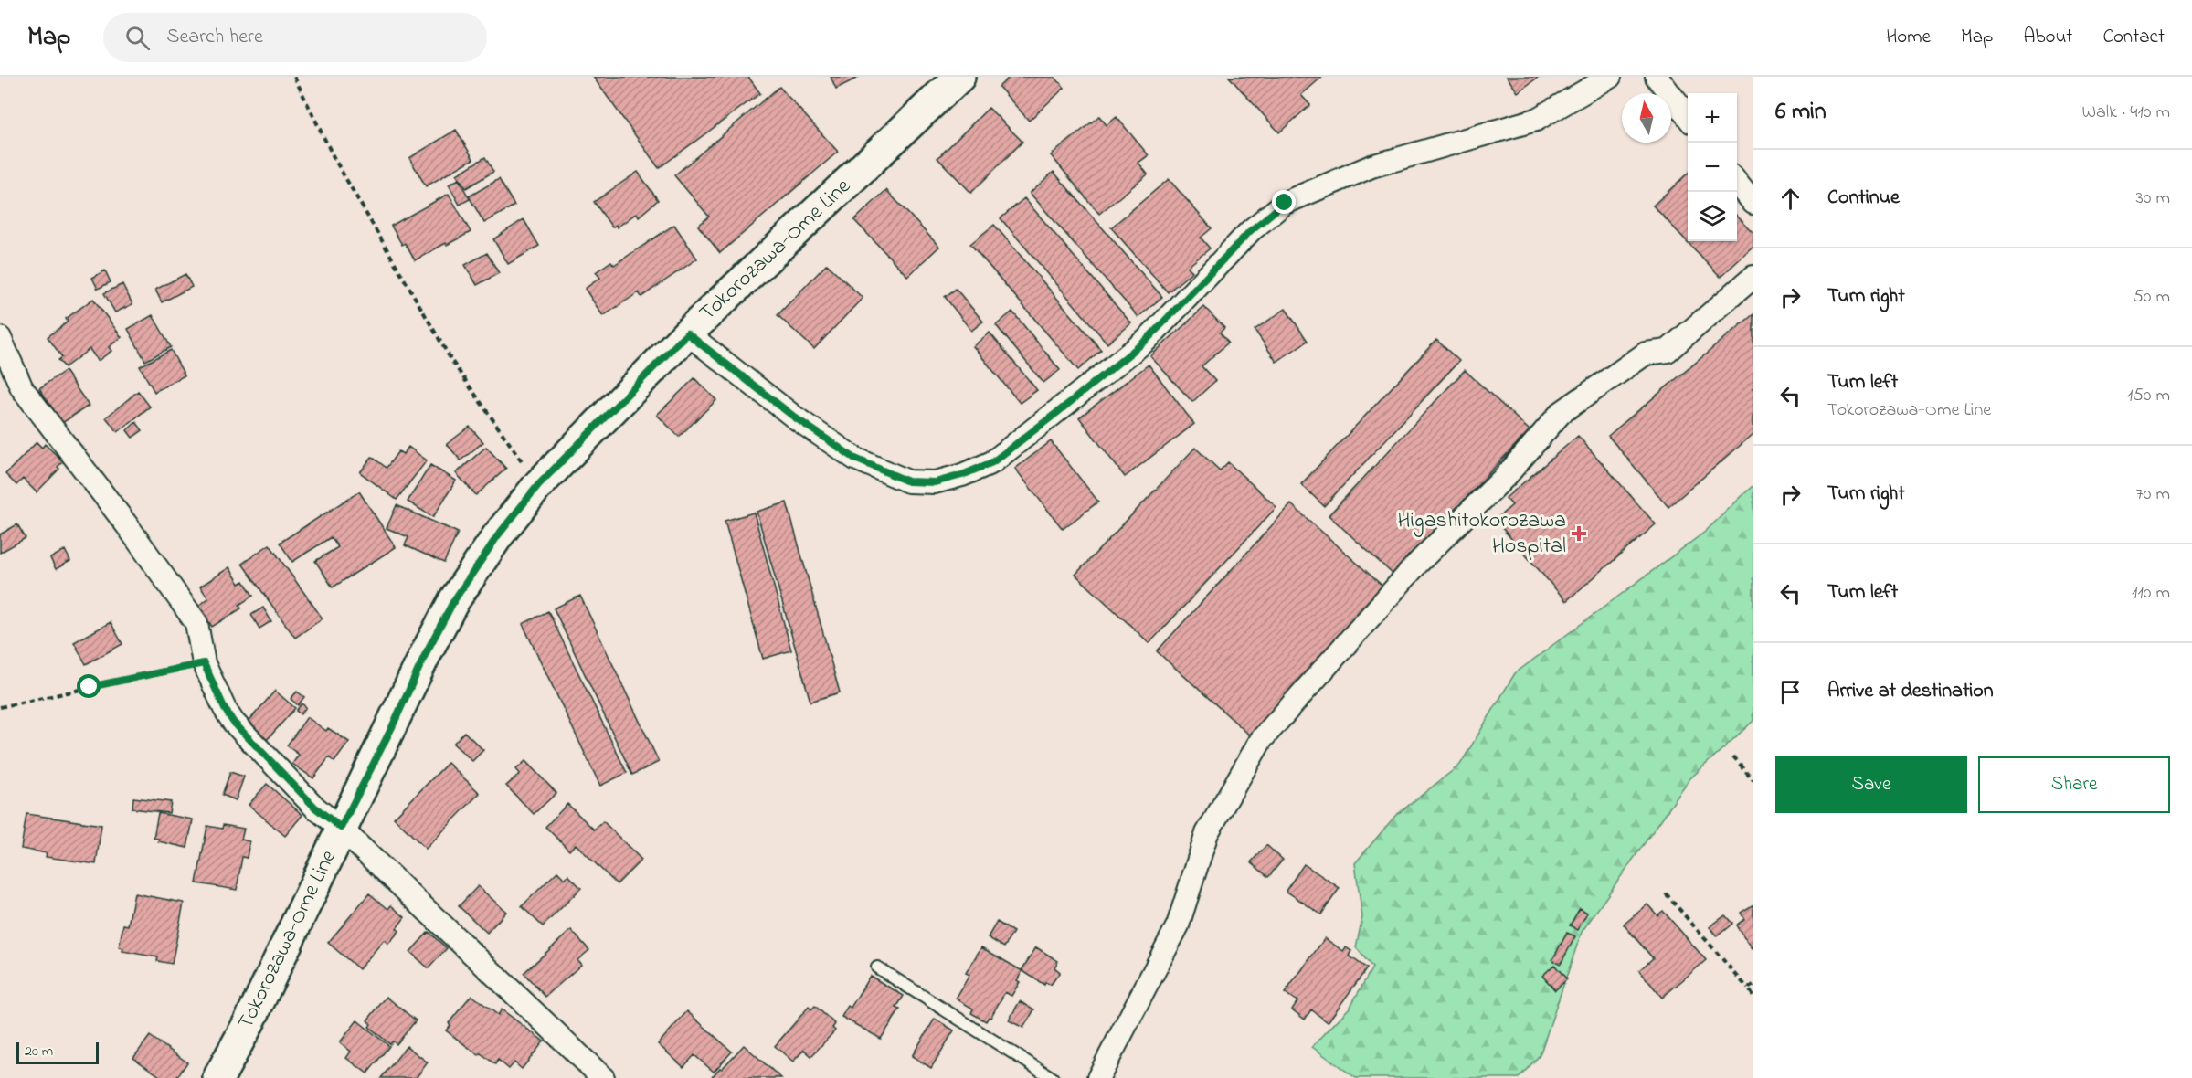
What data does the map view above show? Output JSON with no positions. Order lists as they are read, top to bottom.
{
  "streets": {
    "main road": ["Tokorozawa-Ome Line"]
  },
  "places": {
    "health": ["Higashitokorozawa Hospital"]
  },
  "scale_bar": "20 m",
  "north": "top",
  "page": {
    "header": "Map",
    "search": "Search here",
    "nav": [
      "Home",
      "Map",
      "About",
      "Contact"
    ],
    "heading": ["6 min", "Walk · 410 m"],
    "map_buttons": ["+", "−"],
    "list": [
      ["Continue", "30 m"],
      ["Turn right", "50 m"],
      ["Turn left", "Tokorozawa-Ome Line", "150 m"],
      ["Turn right", "70 m"],
      ["Turn left", "110 m"],
      "Arrive at destination"
    ],
    "buttons": ["Save", "Share"],
    "scale": "20 m"
  }
}
